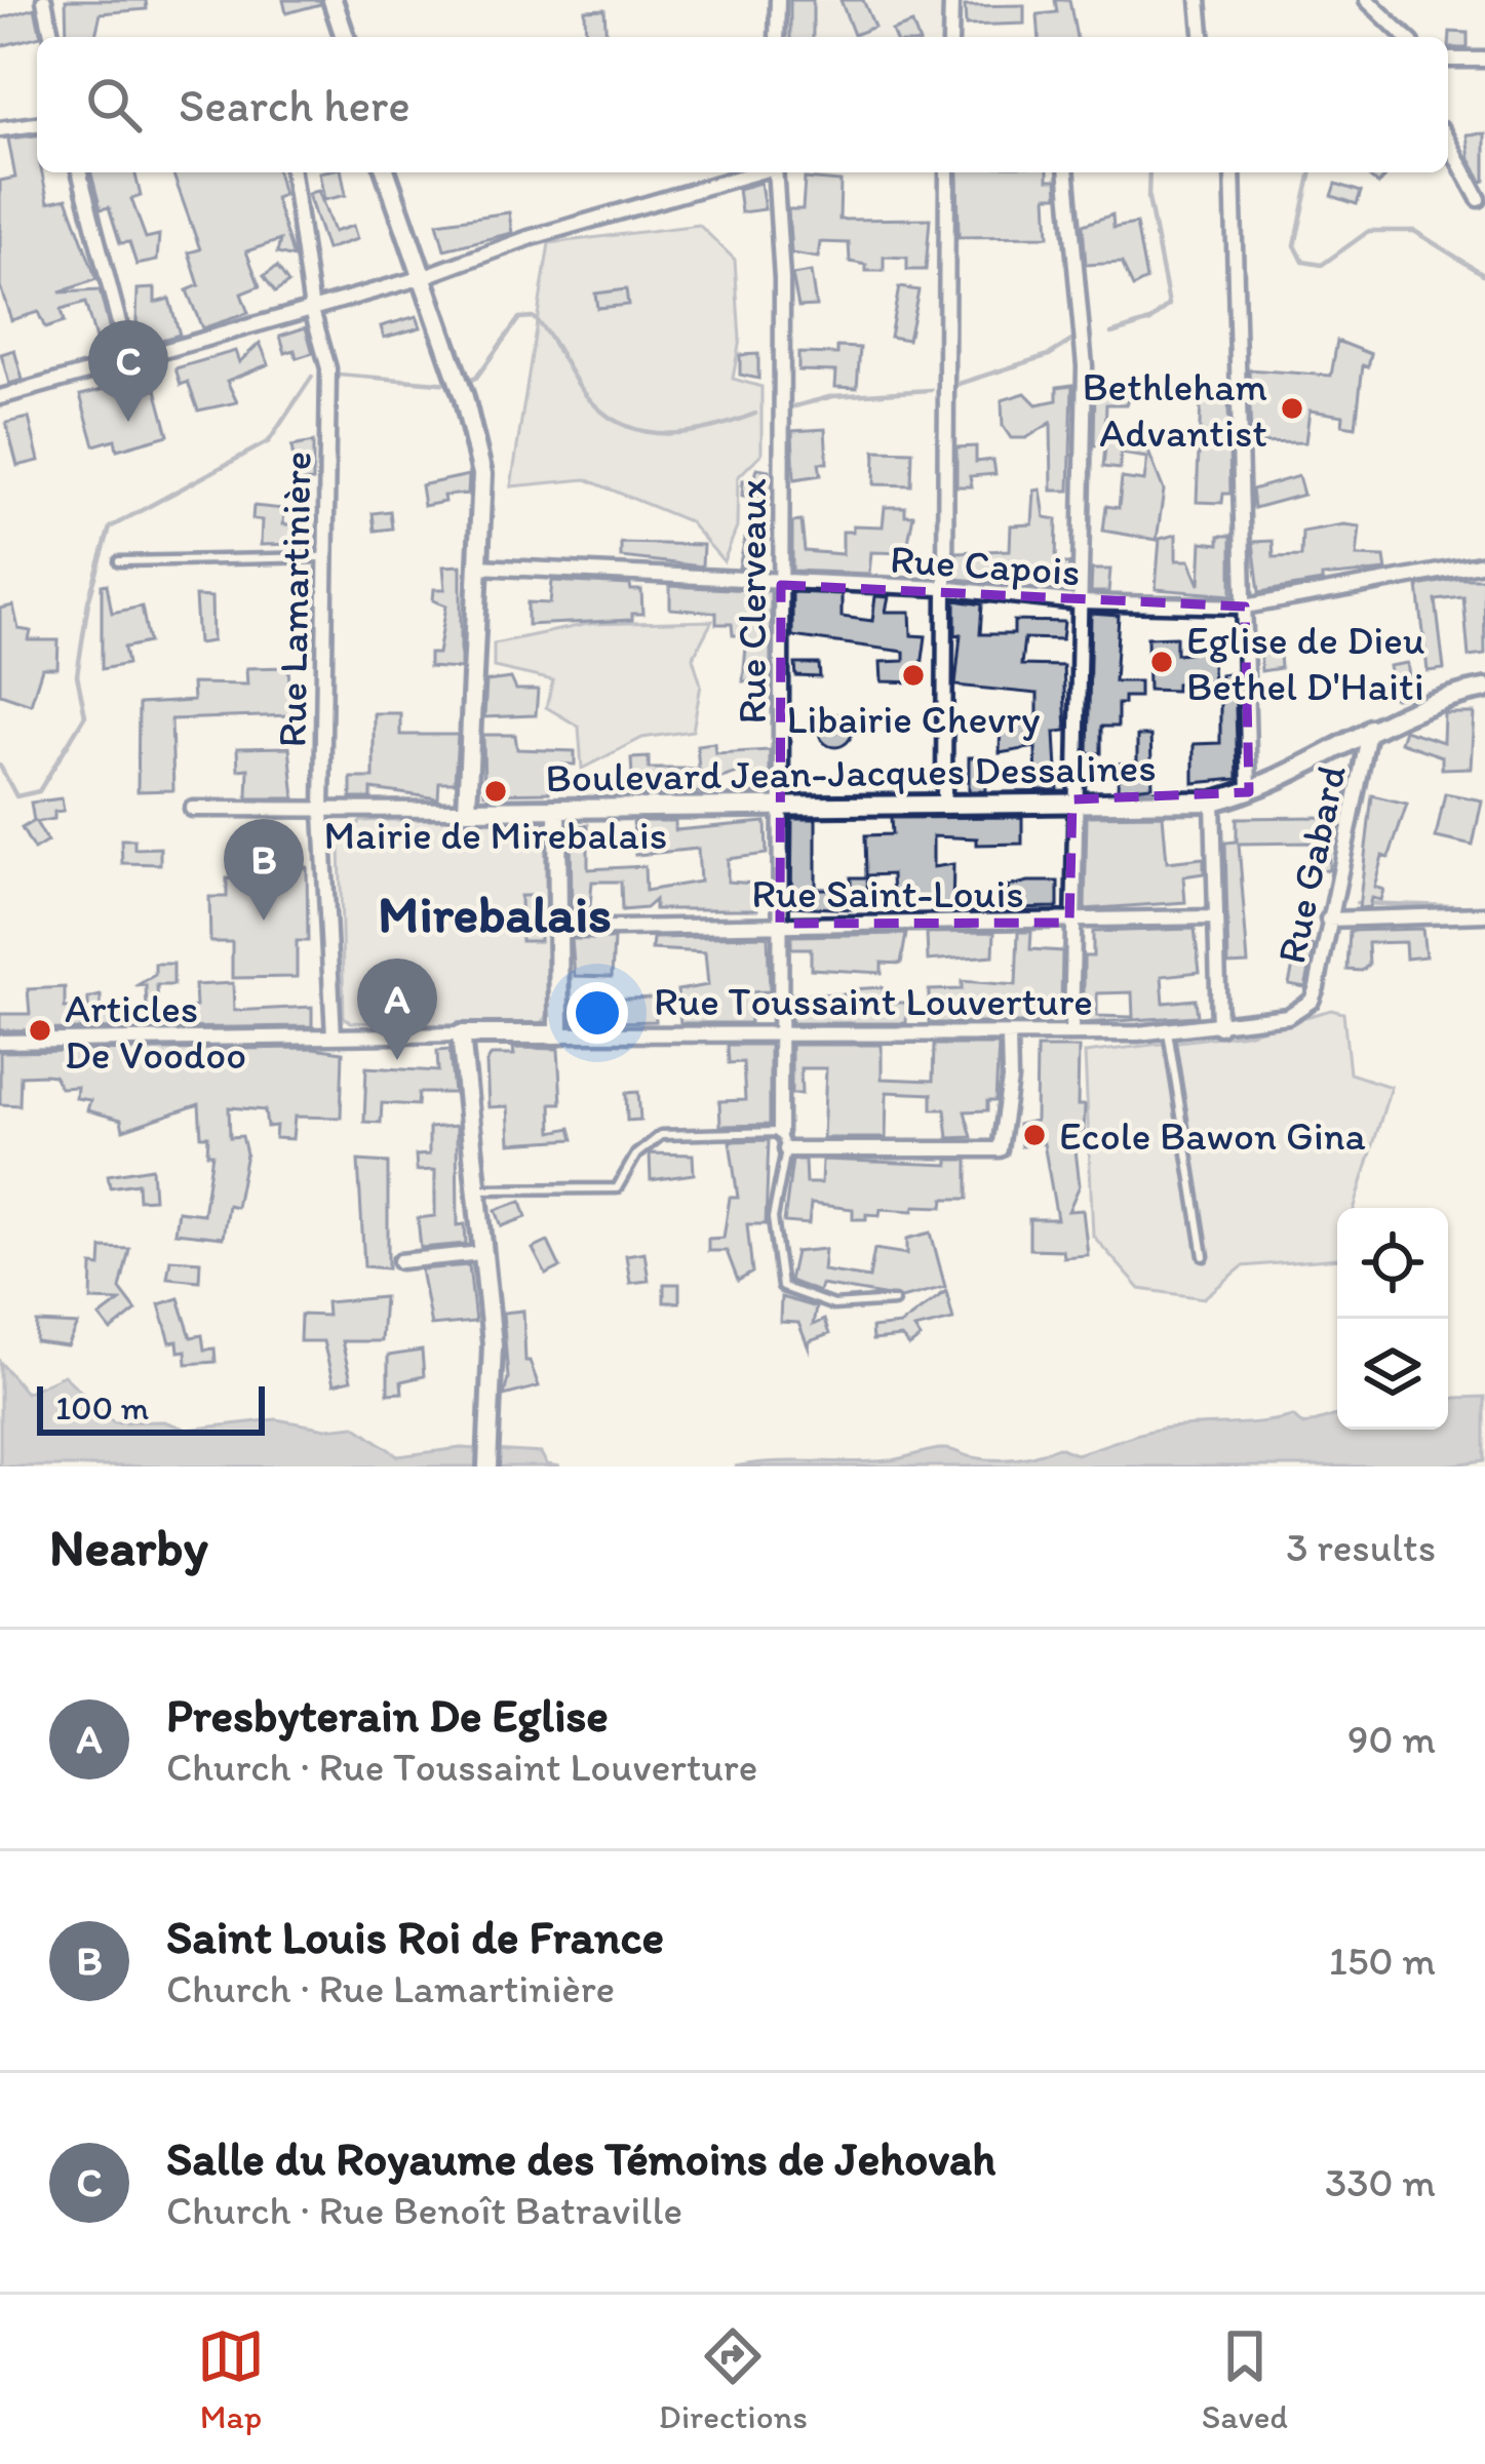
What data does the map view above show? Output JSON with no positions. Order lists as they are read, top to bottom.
{
  "streets": {
    "main road": ["Boulevard Jean-Jacques Dessalines", "Rue Toussaint Louverture"],
    "street": [
      "Rue Capois",
      "Rue Lamartinière",
      "Rue Clerveaux",
      "Rue Gabard",
      "Rue Saint-Louis"
    ]
  },
  "crossings": [
    ["Rue Capois", "Rue Clerveaux"],
    ["Rue Lamartinière", "Boulevard Jean-Jacques Dessalines"],
    ["Rue Lamartinière", "Rue Toussaint Louverture"],
    ["Rue Clerveaux", "Boulevard Jean-Jacques Dessalines"],
    ["Rue Clerveaux", "Rue Saint-Louis"],
    ["Rue Clerveaux", "Rue Toussaint Louverture"],
    ["Boulevard Jean-Jacques Dessalines", "Rue Gabard"],
    ["Rue Gabard", "Rue Toussaint Louverture"]
  ],
  "districts": ["Mirebalais"],
  "places": [
    "Bethleham Advantist",
    "Eglise de Dieu Bethel D'Haiti",
    "Libairie Chevry",
    "Mairie de Mirebalais",
    "Articles De Voodoo",
    "Ecole Bawon Gina"
  ],
  "scale_bar": "100 m",
  "page": {
    "search": "Search here",
    "pins": ["C", "B", "A"],
    "scale": "100 m",
    "heading": ["Nearby", "3 results"],
    "list": [
      {
        "mark": "A",
        "name": "Presbyterain De Eglise",
        "note": "Church · Rue Toussaint Louverture",
        "value": "90 m"
      },
      {
        "mark": "B",
        "name": "Saint Louis Roi de France",
        "note": "Church · Rue Lamartinière",
        "value": "150 m"
      },
      {
        "mark": "C",
        "name": "Salle du Royaume des Témoins de Jehovah",
        "note": "Church · Rue Benoît Batraville",
        "value": "330 m"
      }
    ],
    "nav": ["Map", "Directions", "Saved"]
  }
}
